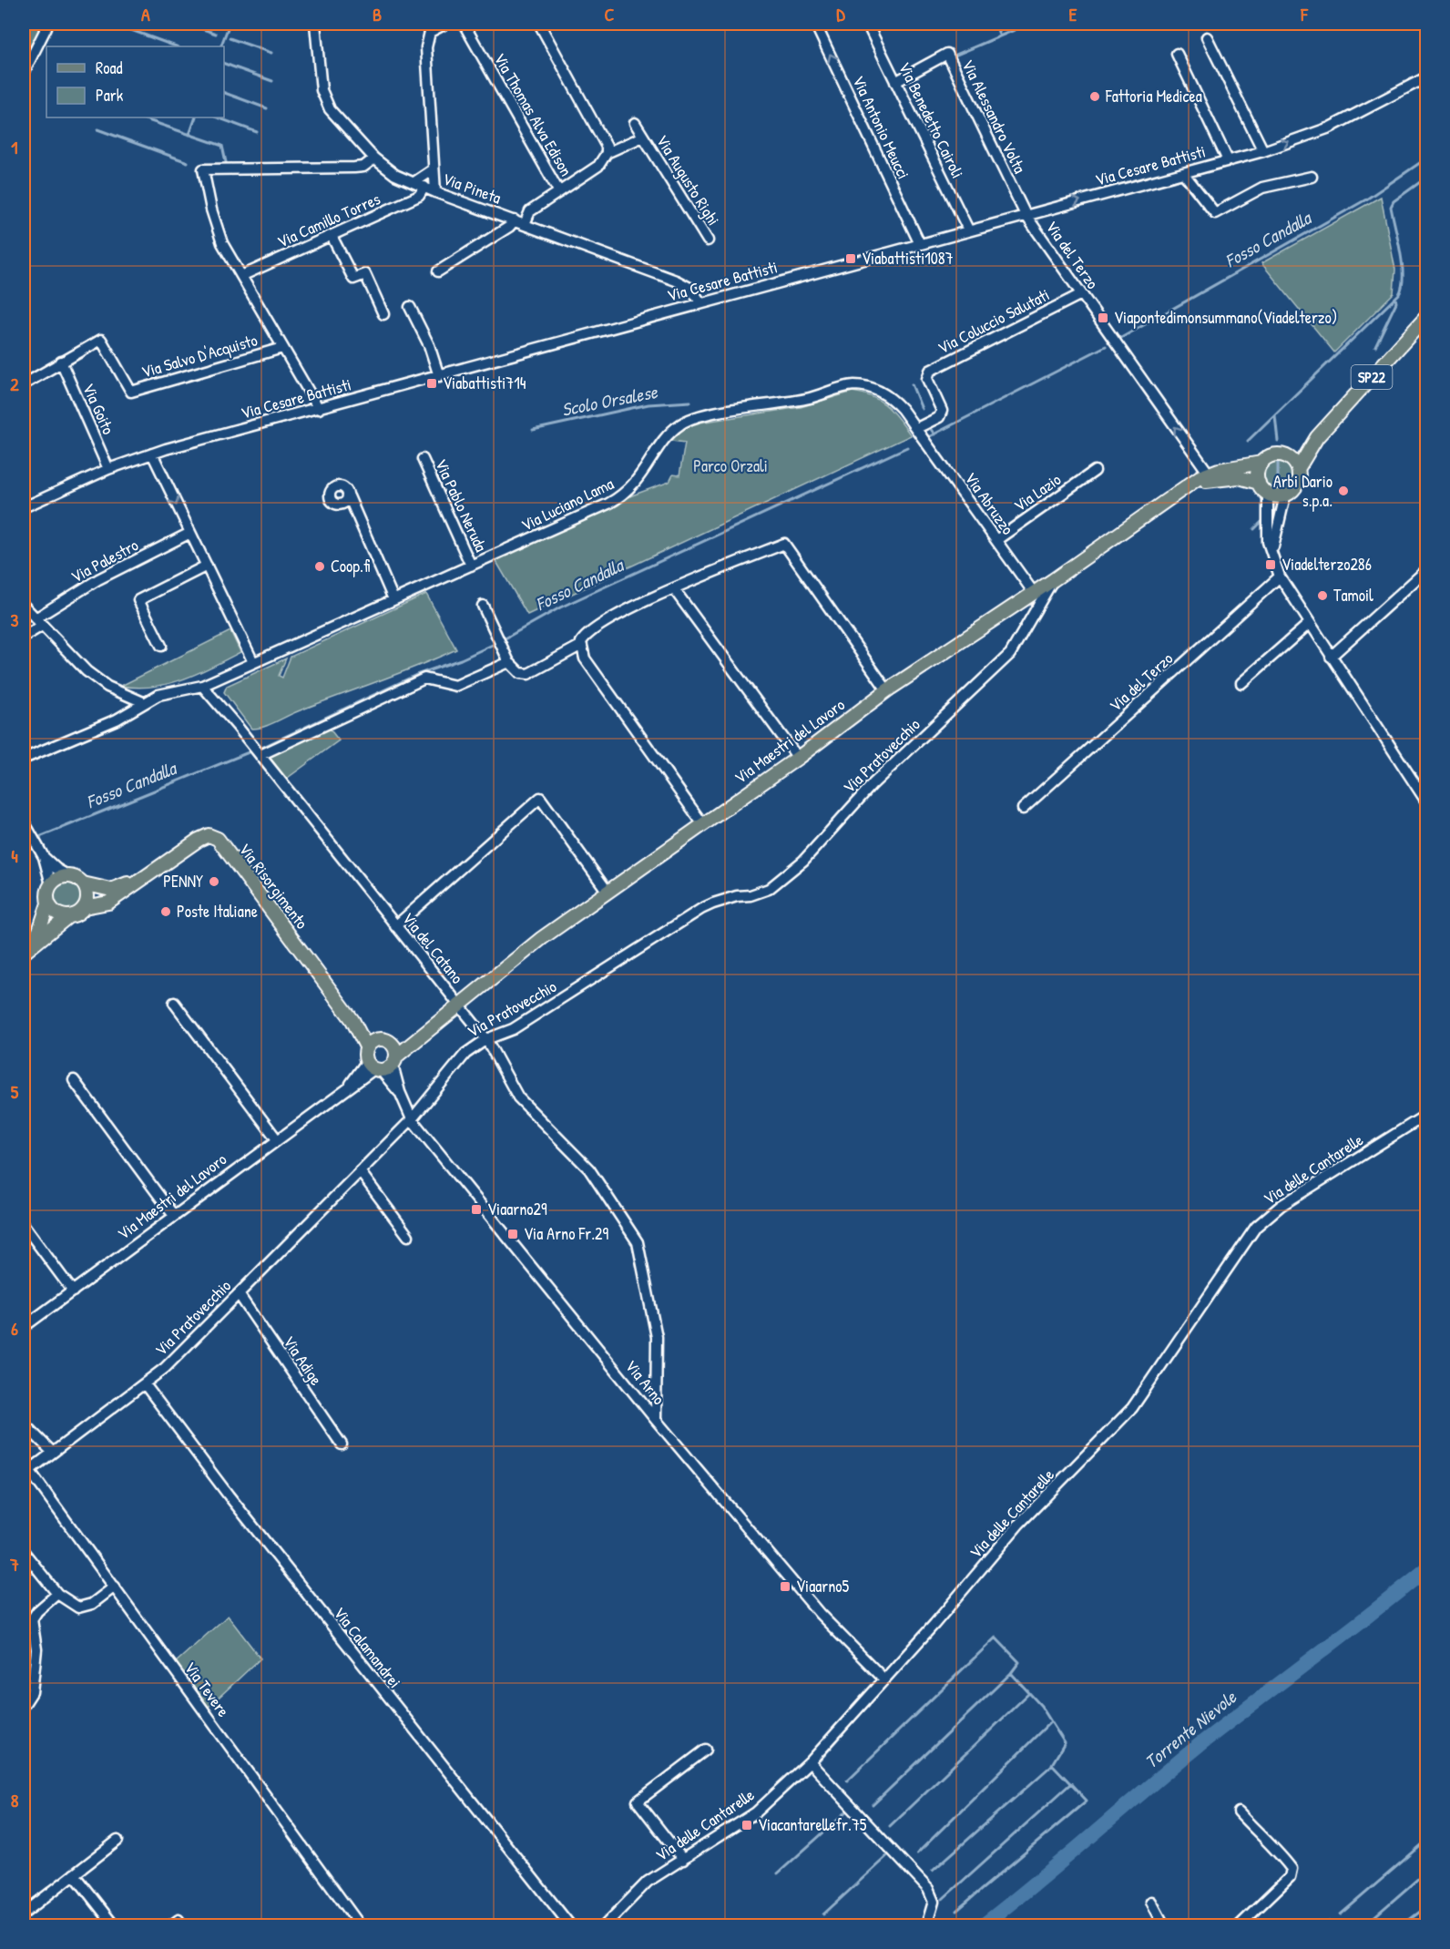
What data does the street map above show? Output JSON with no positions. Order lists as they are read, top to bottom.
{
  "streets": {
    "main road": ["SP22", "Via Maestri del Lavoro", "Via Risorgimento"],
    "street": [
      "Via Thomas Alva Edison",
      "Via Alessandro Volta",
      "Via Benedetto Cairoli",
      "Via Antonio Meucci",
      "Via Cesare Battisti",
      "Via Augusto Righi",
      "Via Pineta",
      "Via Camillo Torres",
      "Via del Terzo",
      "Via Coluccio Salutati",
      "Via Salvo D'Acquisto",
      "Via Goito",
      "Via Lazio",
      "Via Abruzzo",
      "Via Luciano Lama",
      "Via Pablo Neruda",
      "Via Palestro",
      "Via Pratovecchio",
      "Via del Catano",
      "Via delle Cantarelle",
      "Via Adige",
      "Via Arno",
      "Via Calamandrei",
      "Via Tevere"
    ]
  },
  "crossings": [
    ["Via Alessandro Volta", "Via Benedetto Cairoli"],
    ["Via Alessandro Volta", "Via Cesare Battisti"],
    ["Via Alessandro Volta", "Via del Terzo"],
    ["Via Benedetto Cairoli", "Via Cesare Battisti"],
    ["Via Antonio Meucci", "Via Cesare Battisti"],
    ["Via Cesare Battisti", "Via Pineta"],
    ["Via Cesare Battisti", "Via del Terzo"],
    ["Via Cesare Battisti", "Via Goito"],
    ["Via Pineta", "Via Camillo Torres"],
    ["Via del Terzo", "Via Coluccio Salutati"],
    ["Via Coluccio Salutati", "Via Abruzzo"],
    ["Via Coluccio Salutati", "Via Luciano Lama"],
    ["Via Salvo D'Acquisto", "Via Goito"],
    ["Via Lazio", "Via Abruzzo"],
    ["Via Abruzzo", "Via Luciano Lama"],
    ["Via Abruzzo", "Via Maestri del Lavoro"],
    ["Via Luciano Lama", "Via Pablo Neruda"],
    ["Via Luciano Lama", "Via del Catano"],
    ["Via Maestri del Lavoro", "Via Pratovecchio"],
    ["Via Maestri del Lavoro", "Via Risorgimento"],
    ["Via Maestri del Lavoro", "Via del Catano"],
    ["Via Maestri del Lavoro", "Via Arno"],
    ["Via Pratovecchio", "Via del Catano"],
    ["Via Pratovecchio", "Via Adige"],
    ["Via Pratovecchio", "Via Arno"],
    ["Via Pratovecchio", "Via Calamandrei"],
    ["Via Pratovecchio", "Via Tevere"],
    ["Via Risorgimento", "Via Arno"],
    ["Via del Catano", "Via Arno"],
    ["Via delle Cantarelle", "Via Arno"]
  ],
  "one_way": ["Via Antonio Meucci"],
  "water": ["Fosso Candalla", "Scolo Orsalese", "Torrente Nievole"],
  "parks": ["Parco Orzali"],
  "places": {
    "other": [
      "Fattoria Medicea",
      "Arbi Dario s.p.a.",
      "Coop.fi",
      "Tamoil",
      "PENNY",
      "Poste Italiane"
    ],
    "transit": [
      "Viabattisti1087",
      "Viapontedimonsummano(Viadelterzo)",
      "Viabattisti714",
      "Viadelterzo286",
      "Viaarno29",
      "Via Arno Fr.29",
      "Viaarno5",
      "Viacantarellefr.75"
    ]
  },
  "legend": ["Road", "Park"],
  "grid": {
    "columns": [
      "A",
      "B",
      "C",
      "D",
      "E",
      "F"
    ],
    "rows": [
      "1",
      "2",
      "3",
      "4",
      "5",
      "6",
      "7",
      "8"
    ]
  }
}
